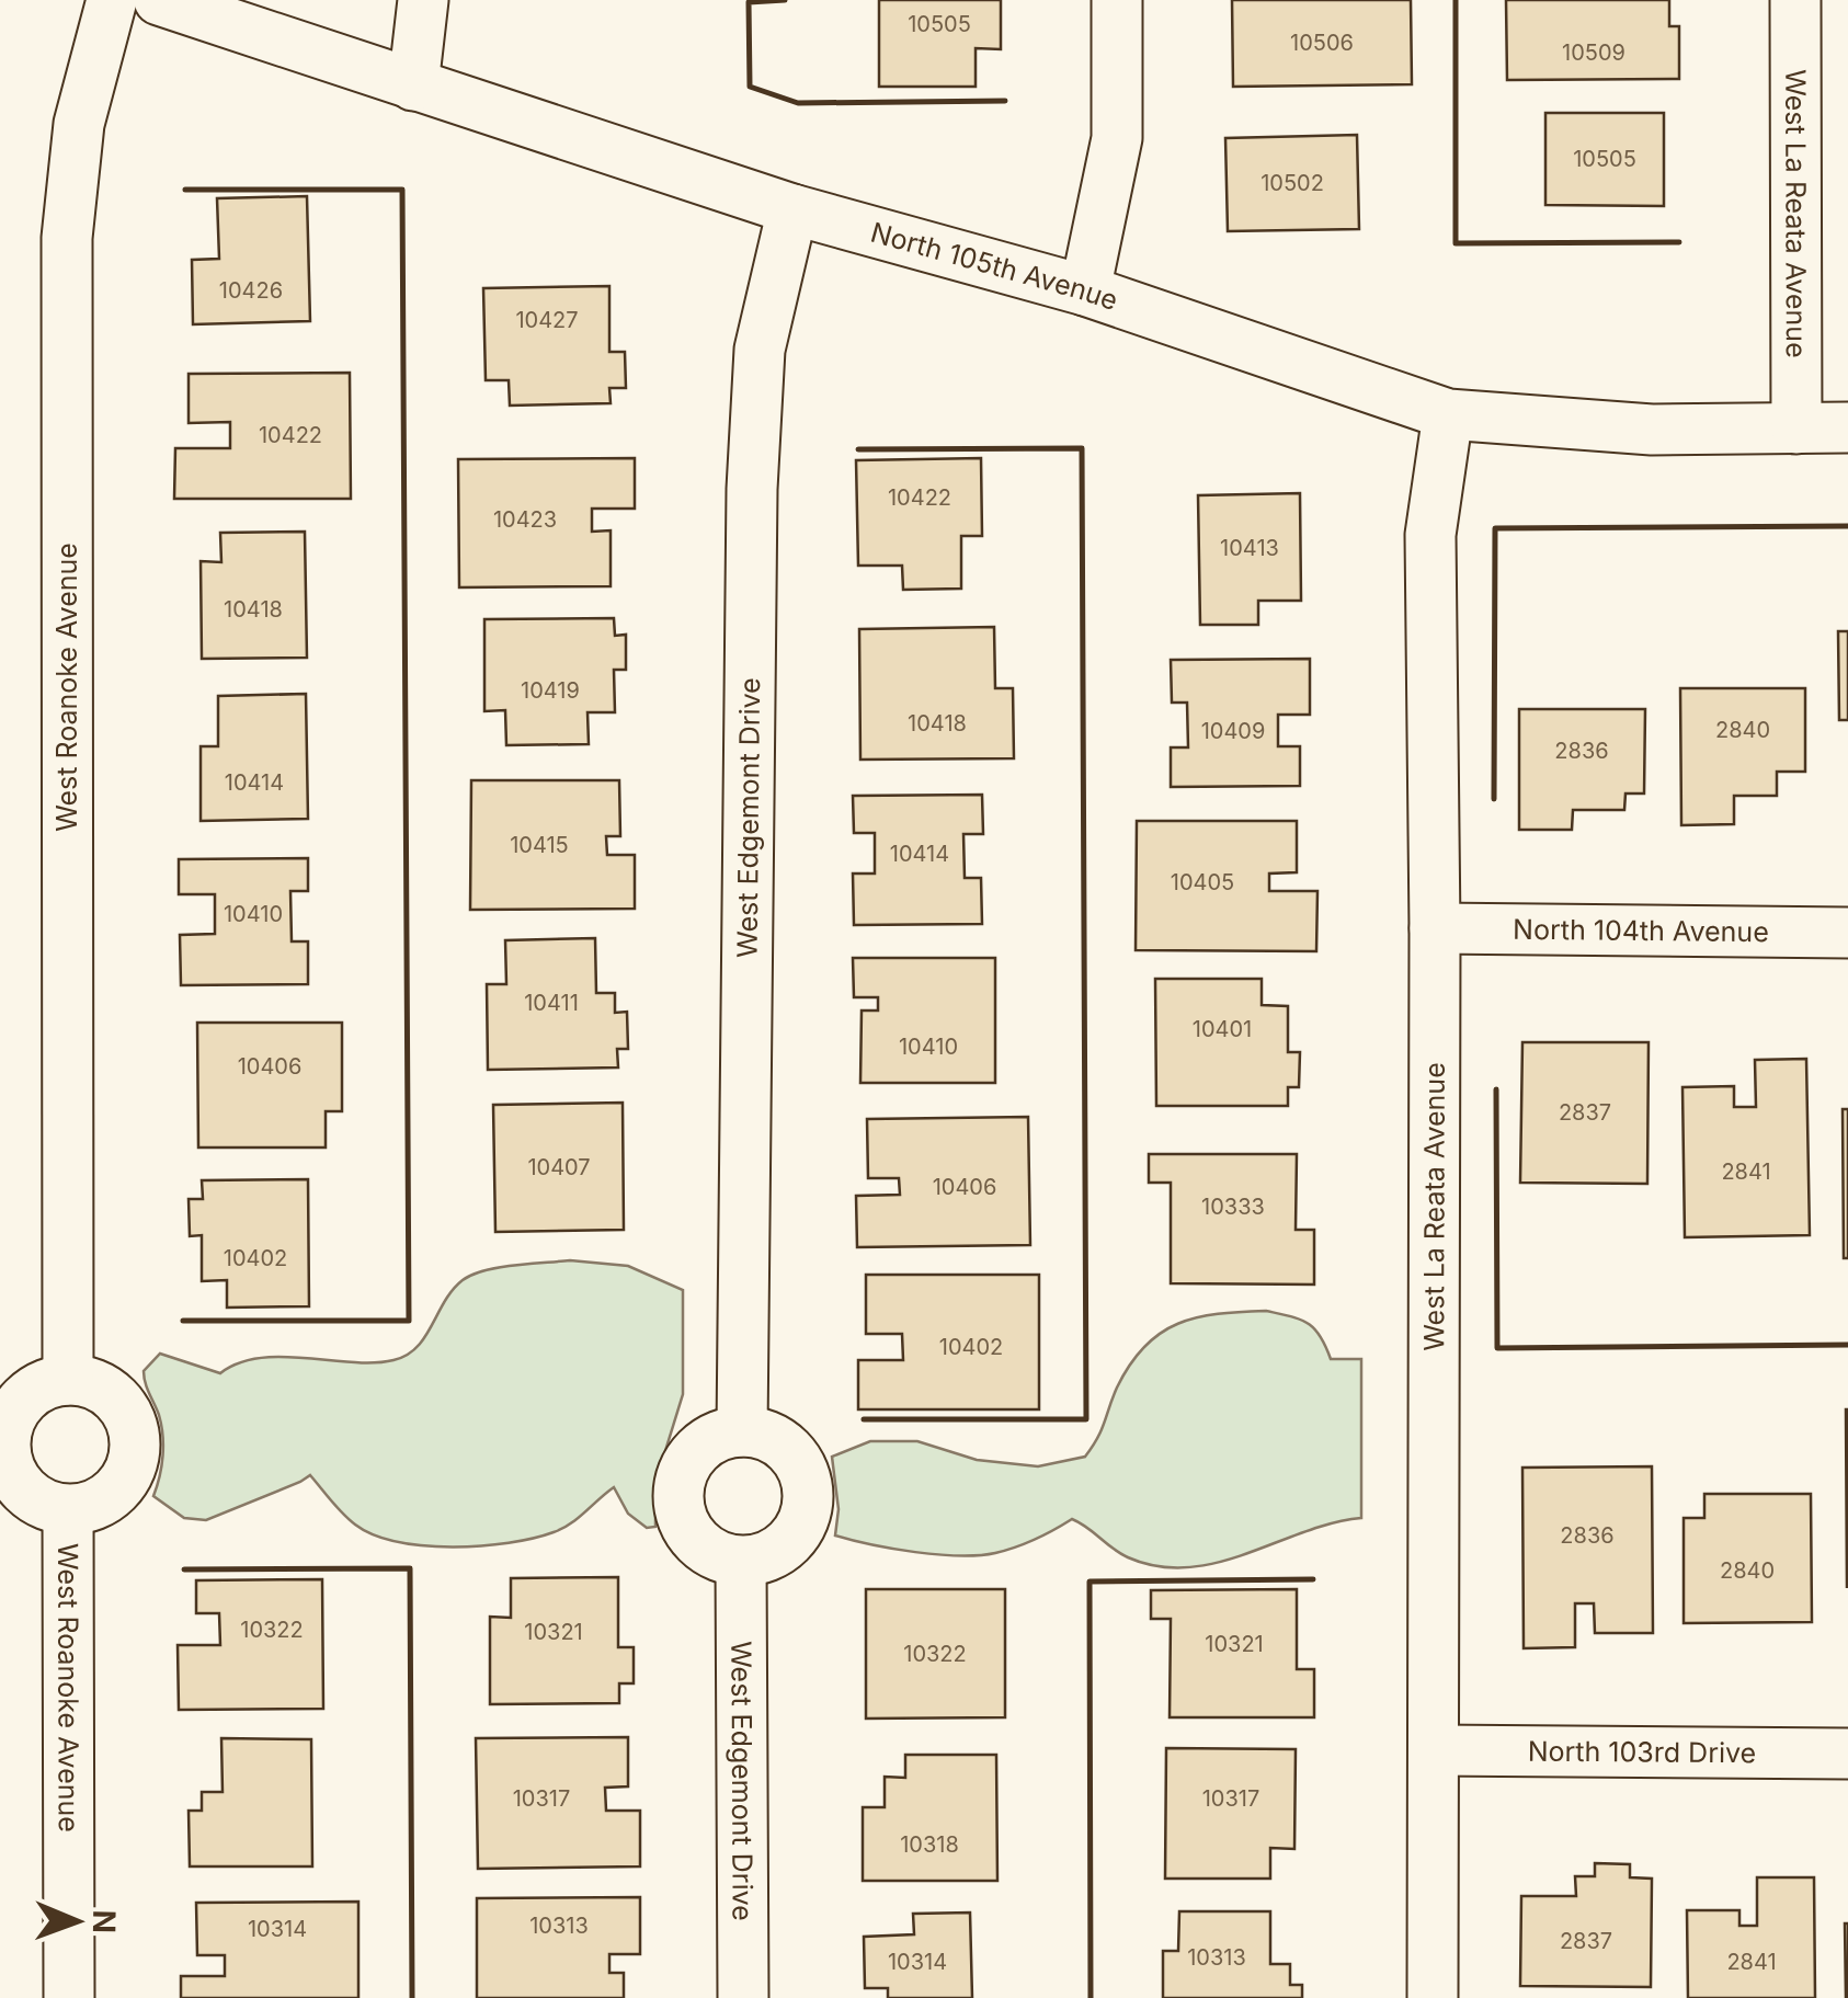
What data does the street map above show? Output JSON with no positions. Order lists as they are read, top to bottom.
{
  "streets": {
    "street": [
      "West La Reata Avenue",
      "North 105th Avenue",
      "West Roanoke Avenue",
      "West Edgemont Drive",
      "North 104th Avenue",
      "North 103rd Drive"
    ]
  },
  "crossings": [
    ["West La Reata Avenue", "North 105th Avenue"],
    ["West La Reata Avenue", "North 104th Avenue"],
    ["West La Reata Avenue", "North 103rd Drive"],
    ["North 105th Avenue", "West Edgemont Drive"]
  ],
  "house_numbers": [
    "10505",
    "10506",
    "10509",
    "10505",
    "10502",
    "10426",
    "10427",
    "10422",
    "10422",
    "10423",
    "10413",
    "10418",
    "10419",
    "10418",
    "2840",
    "10409",
    "2836",
    "10414",
    "10415",
    "10414",
    "10405",
    "10410",
    "10411",
    "10401",
    "10410",
    "10406",
    "2837",
    "10407",
    "2841",
    "10406",
    "10333",
    "10402",
    "10402",
    "2836",
    "2840",
    "10322",
    "10321",
    "10321",
    "10322",
    "10317",
    "10317",
    "10318",
    "10313",
    "10314",
    "2837",
    "10313",
    "10314",
    "2841"
  ],
  "north": "right"
}
